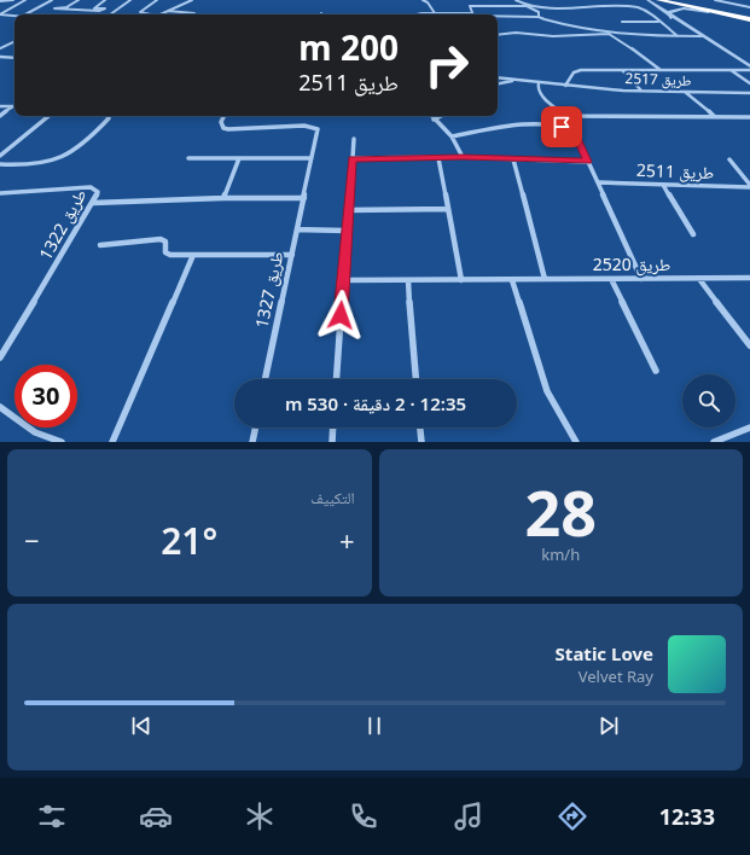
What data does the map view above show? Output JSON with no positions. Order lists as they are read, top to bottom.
{
  "streets": {
    "street": [
      "طريق 2517",
      "طريق 2511",
      "طريق 1322",
      "طريق 2520",
      "طريق 1327"
    ]
  },
  "page": {
    "turn": ["200 m", "طريق 2511"],
    "limit": "30",
    "trip": "12:35 · 2 دقيقة · 530 m",
    "tile": [
      ["28", "km/h"],
      "التكييف"
    ],
    "heat": ["−", "21°", "+"],
    "song": ["Static Love", "Velvet Ray"],
    "tabs": "12:33"
  }
}
